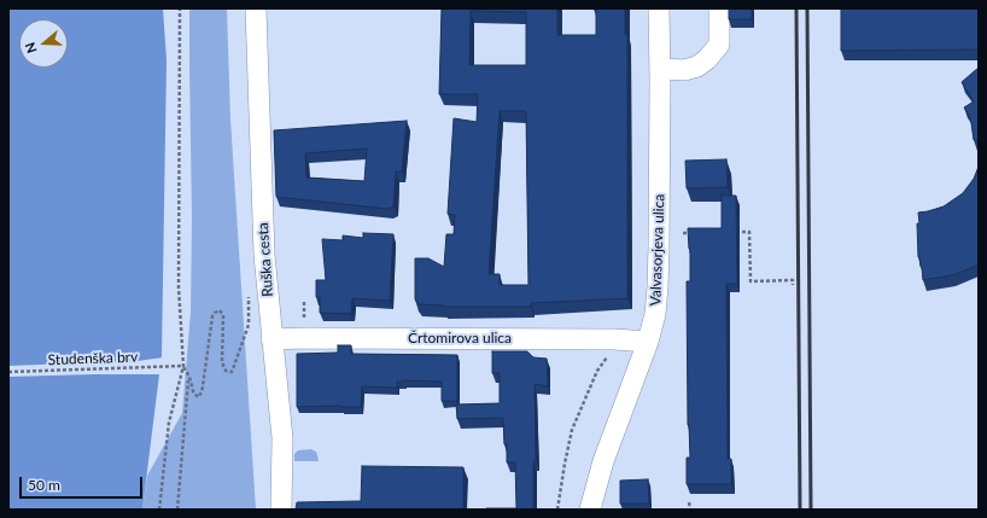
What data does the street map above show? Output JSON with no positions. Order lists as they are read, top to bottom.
{
  "streets": {
    "street": ["Valvasorjeva ulica", "Ruška cesta", "Črtomirova ulica"],
    "path": ["Studenška brv"]
  },
  "crossings": [
    ["Valvasorjeva ulica", "Črtomirova ulica"],
    ["Ruška cesta", "Črtomirova ulica"]
  ],
  "scale_bar": "50 m",
  "north": "left"
}
